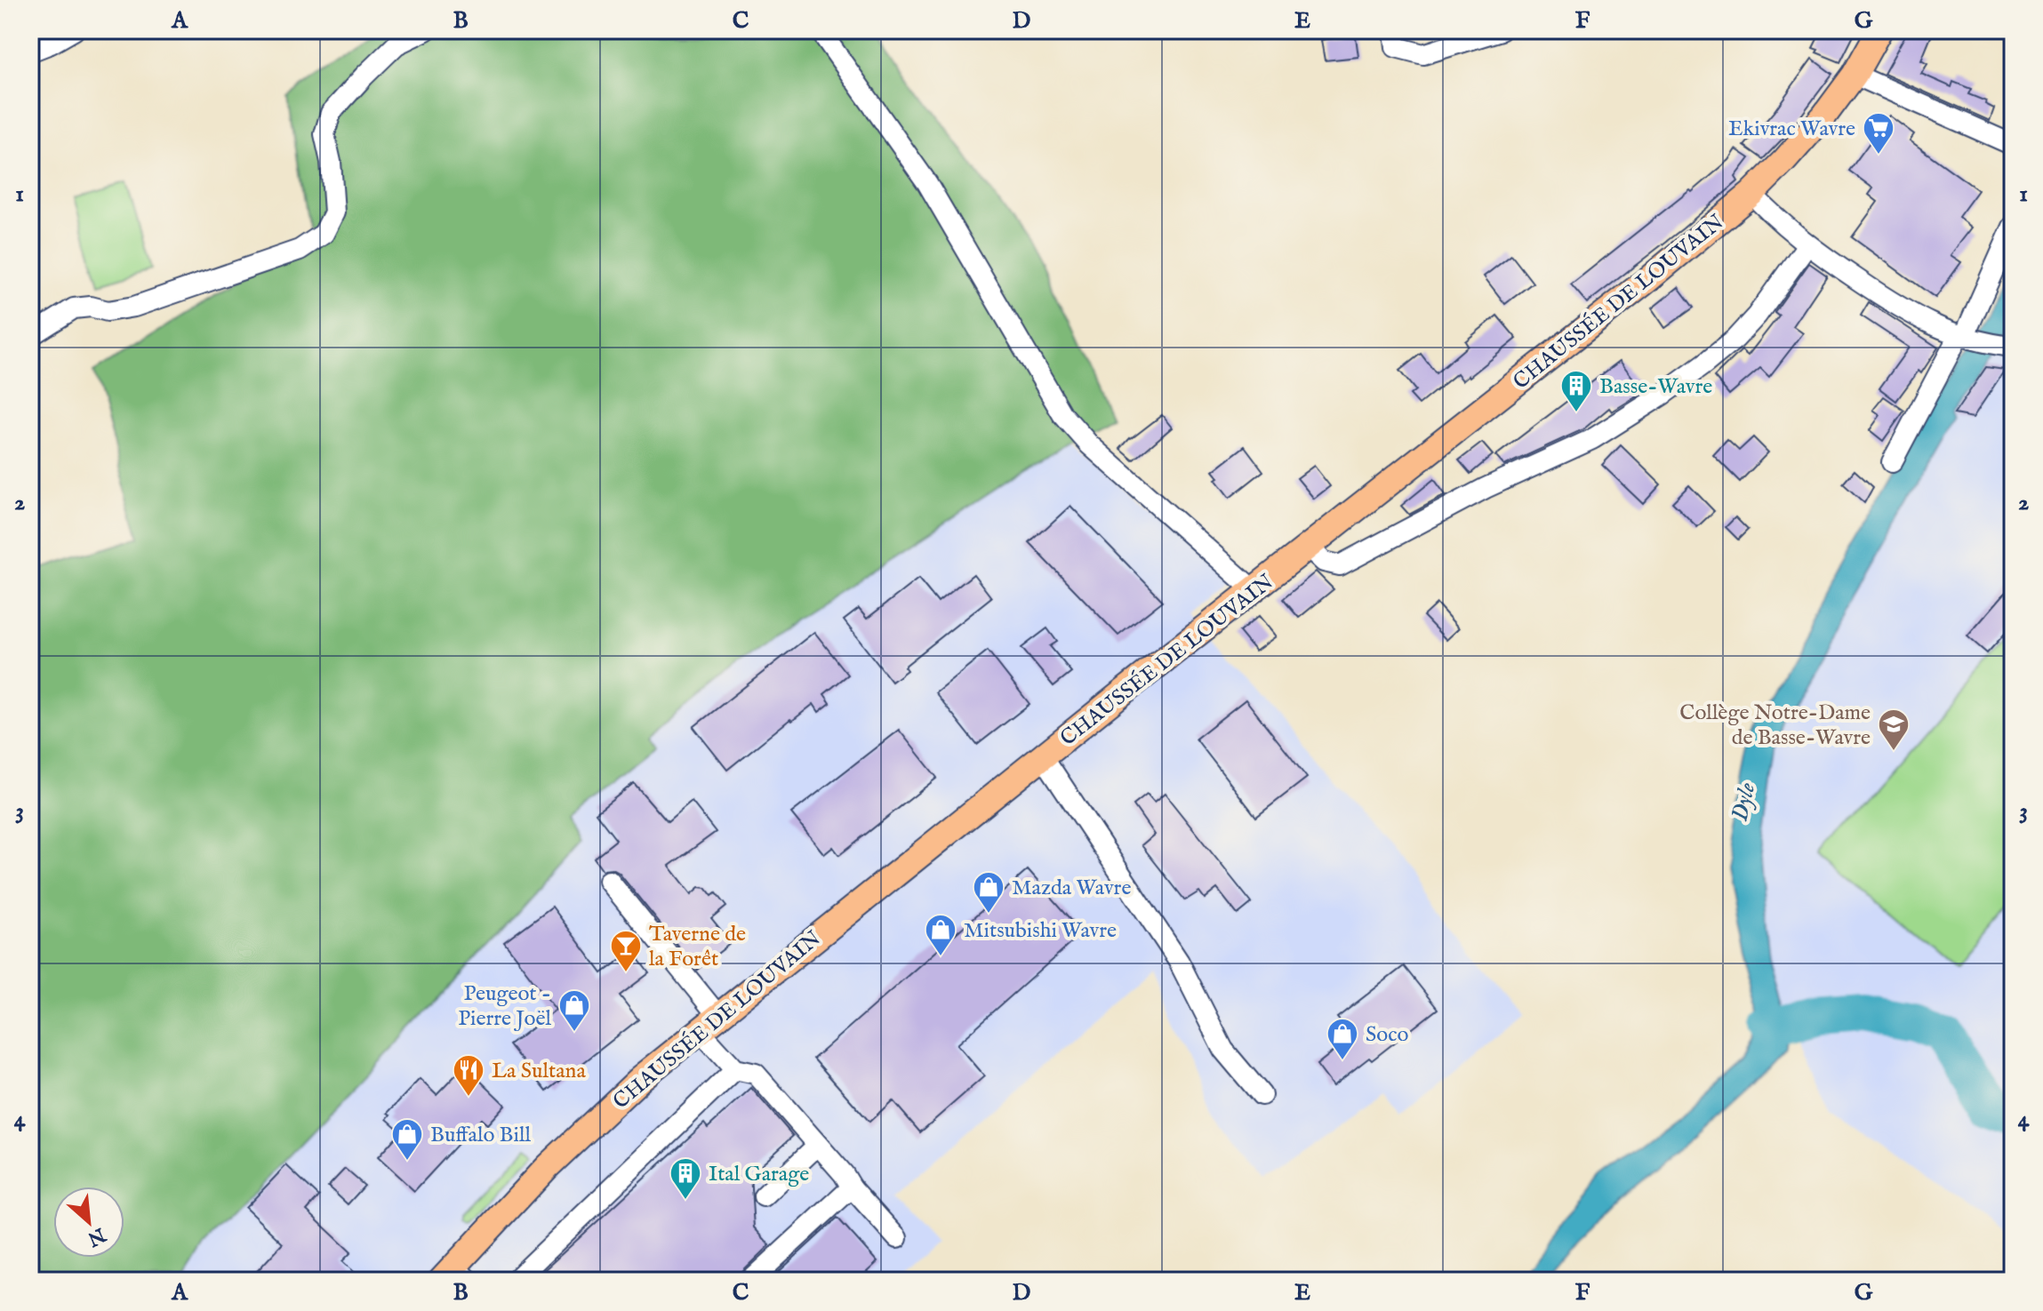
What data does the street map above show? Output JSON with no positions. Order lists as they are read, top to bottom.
{
  "streets": {
    "main road": ["CHAUSSÉE DE LOUVAIN"]
  },
  "water": ["Dyle"],
  "places": {
    "supermarket": ["Ekivrac Wavre"],
    "building": ["Basse-Wavre", "Ital Garage"],
    "school or university": ["Collège Notre-Dame de Basse-Wavre"],
    "shop": [
      "Mazda Wavre",
      "Mitsubishi Wavre",
      "Peugeot - Pierre Joël",
      "Soco",
      "Buffalo Bill"
    ],
    "bar": ["Taverne de la Forêt"],
    "restaurant": ["La Sultana"]
  },
  "north": "bottom right",
  "grid": {
    "columns": [
      "A",
      "B",
      "C",
      "D",
      "E",
      "F",
      "G"
    ],
    "rows": [
      "1",
      "2",
      "3",
      "4"
    ]
  }
}
